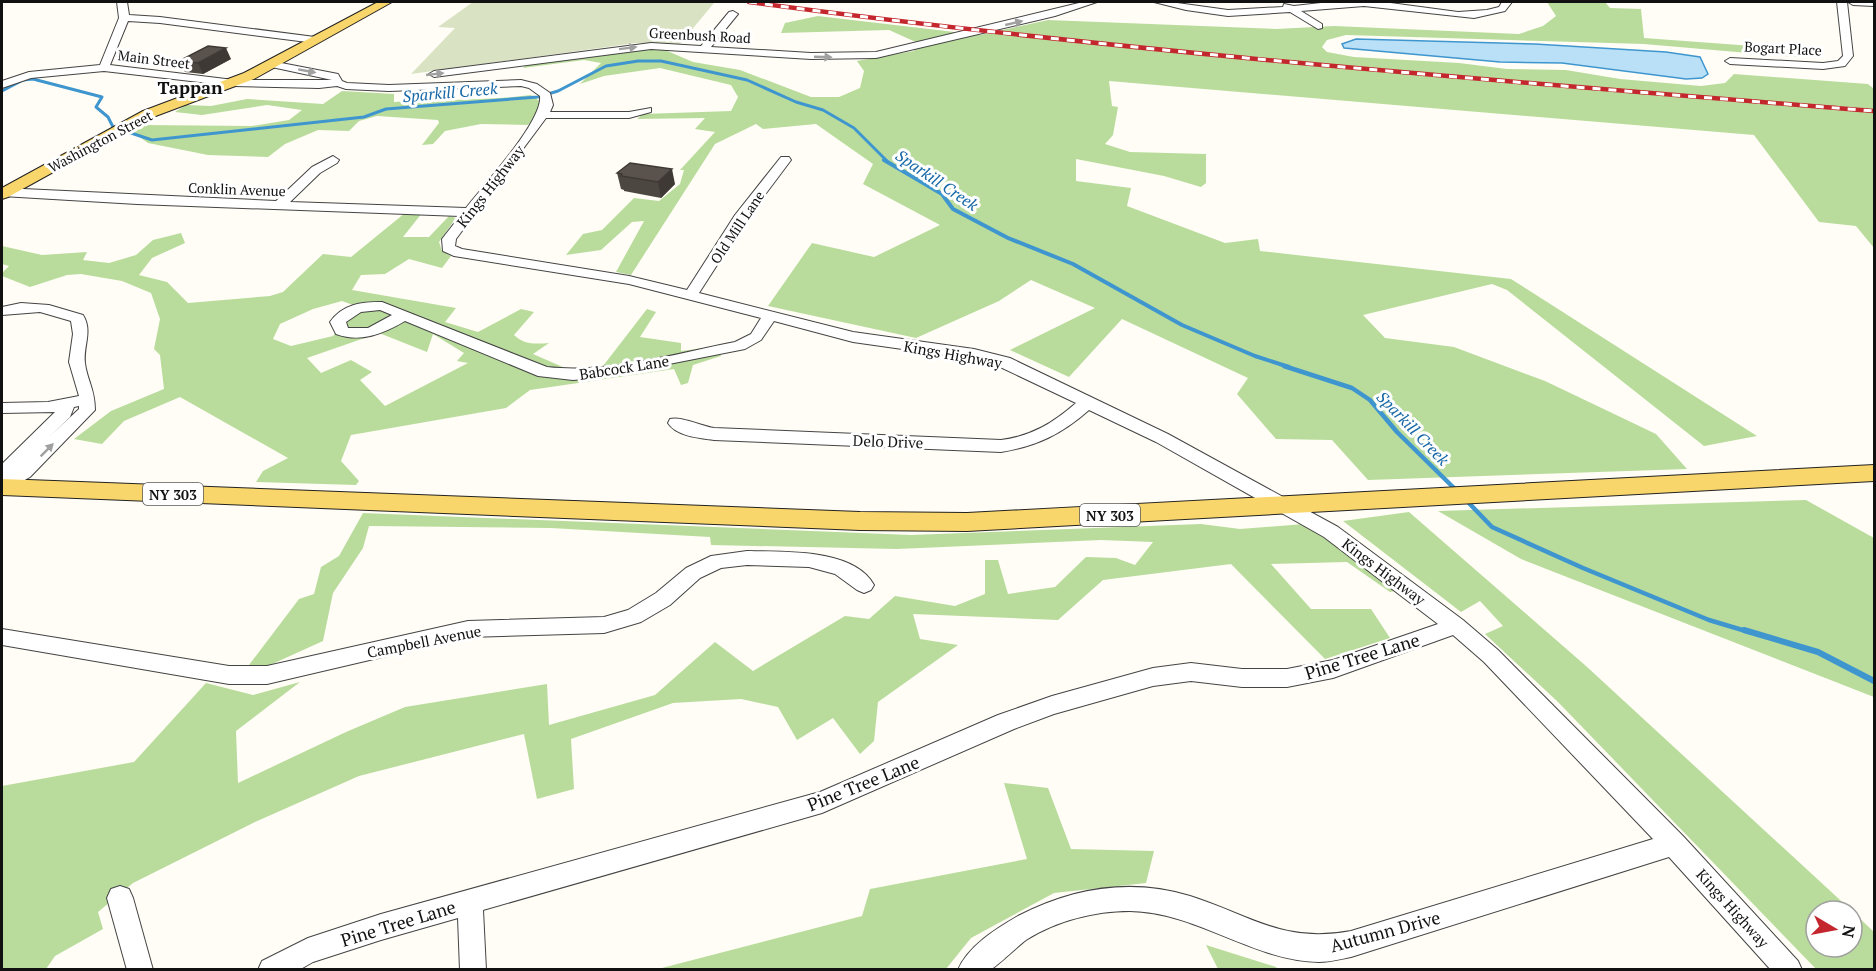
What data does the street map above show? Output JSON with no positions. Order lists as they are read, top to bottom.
{
  "streets": {
    "main road": ["Washington Street", "NY 303"],
    "street": [
      "Greenbush Road",
      "Bogart Place",
      "Main Street",
      "Kings Highway",
      "Conklin Avenue",
      "Old Mill Lane",
      "Babcock Lane",
      "Delo Drive",
      "Campbell Avenue",
      "Pine Tree Lane",
      "Autumn Drive"
    ]
  },
  "crossings": [
    ["Greenbush Road", "Washington Street"],
    ["Main Street", "Washington Street"],
    ["Washington Street", "Conklin Avenue"],
    ["Kings Highway", "Conklin Avenue"],
    ["Kings Highway", "Old Mill Lane"],
    ["Kings Highway", "Babcock Lane"],
    ["Kings Highway", "Delo Drive"],
    ["Kings Highway", "NY 303"],
    ["Kings Highway", "Pine Tree Lane"],
    ["Kings Highway", "Autumn Drive"]
  ],
  "one_way": ["Greenbush Road"],
  "districts": ["Tappan"],
  "water": ["Sparkill Creek"],
  "north": "right"
}
